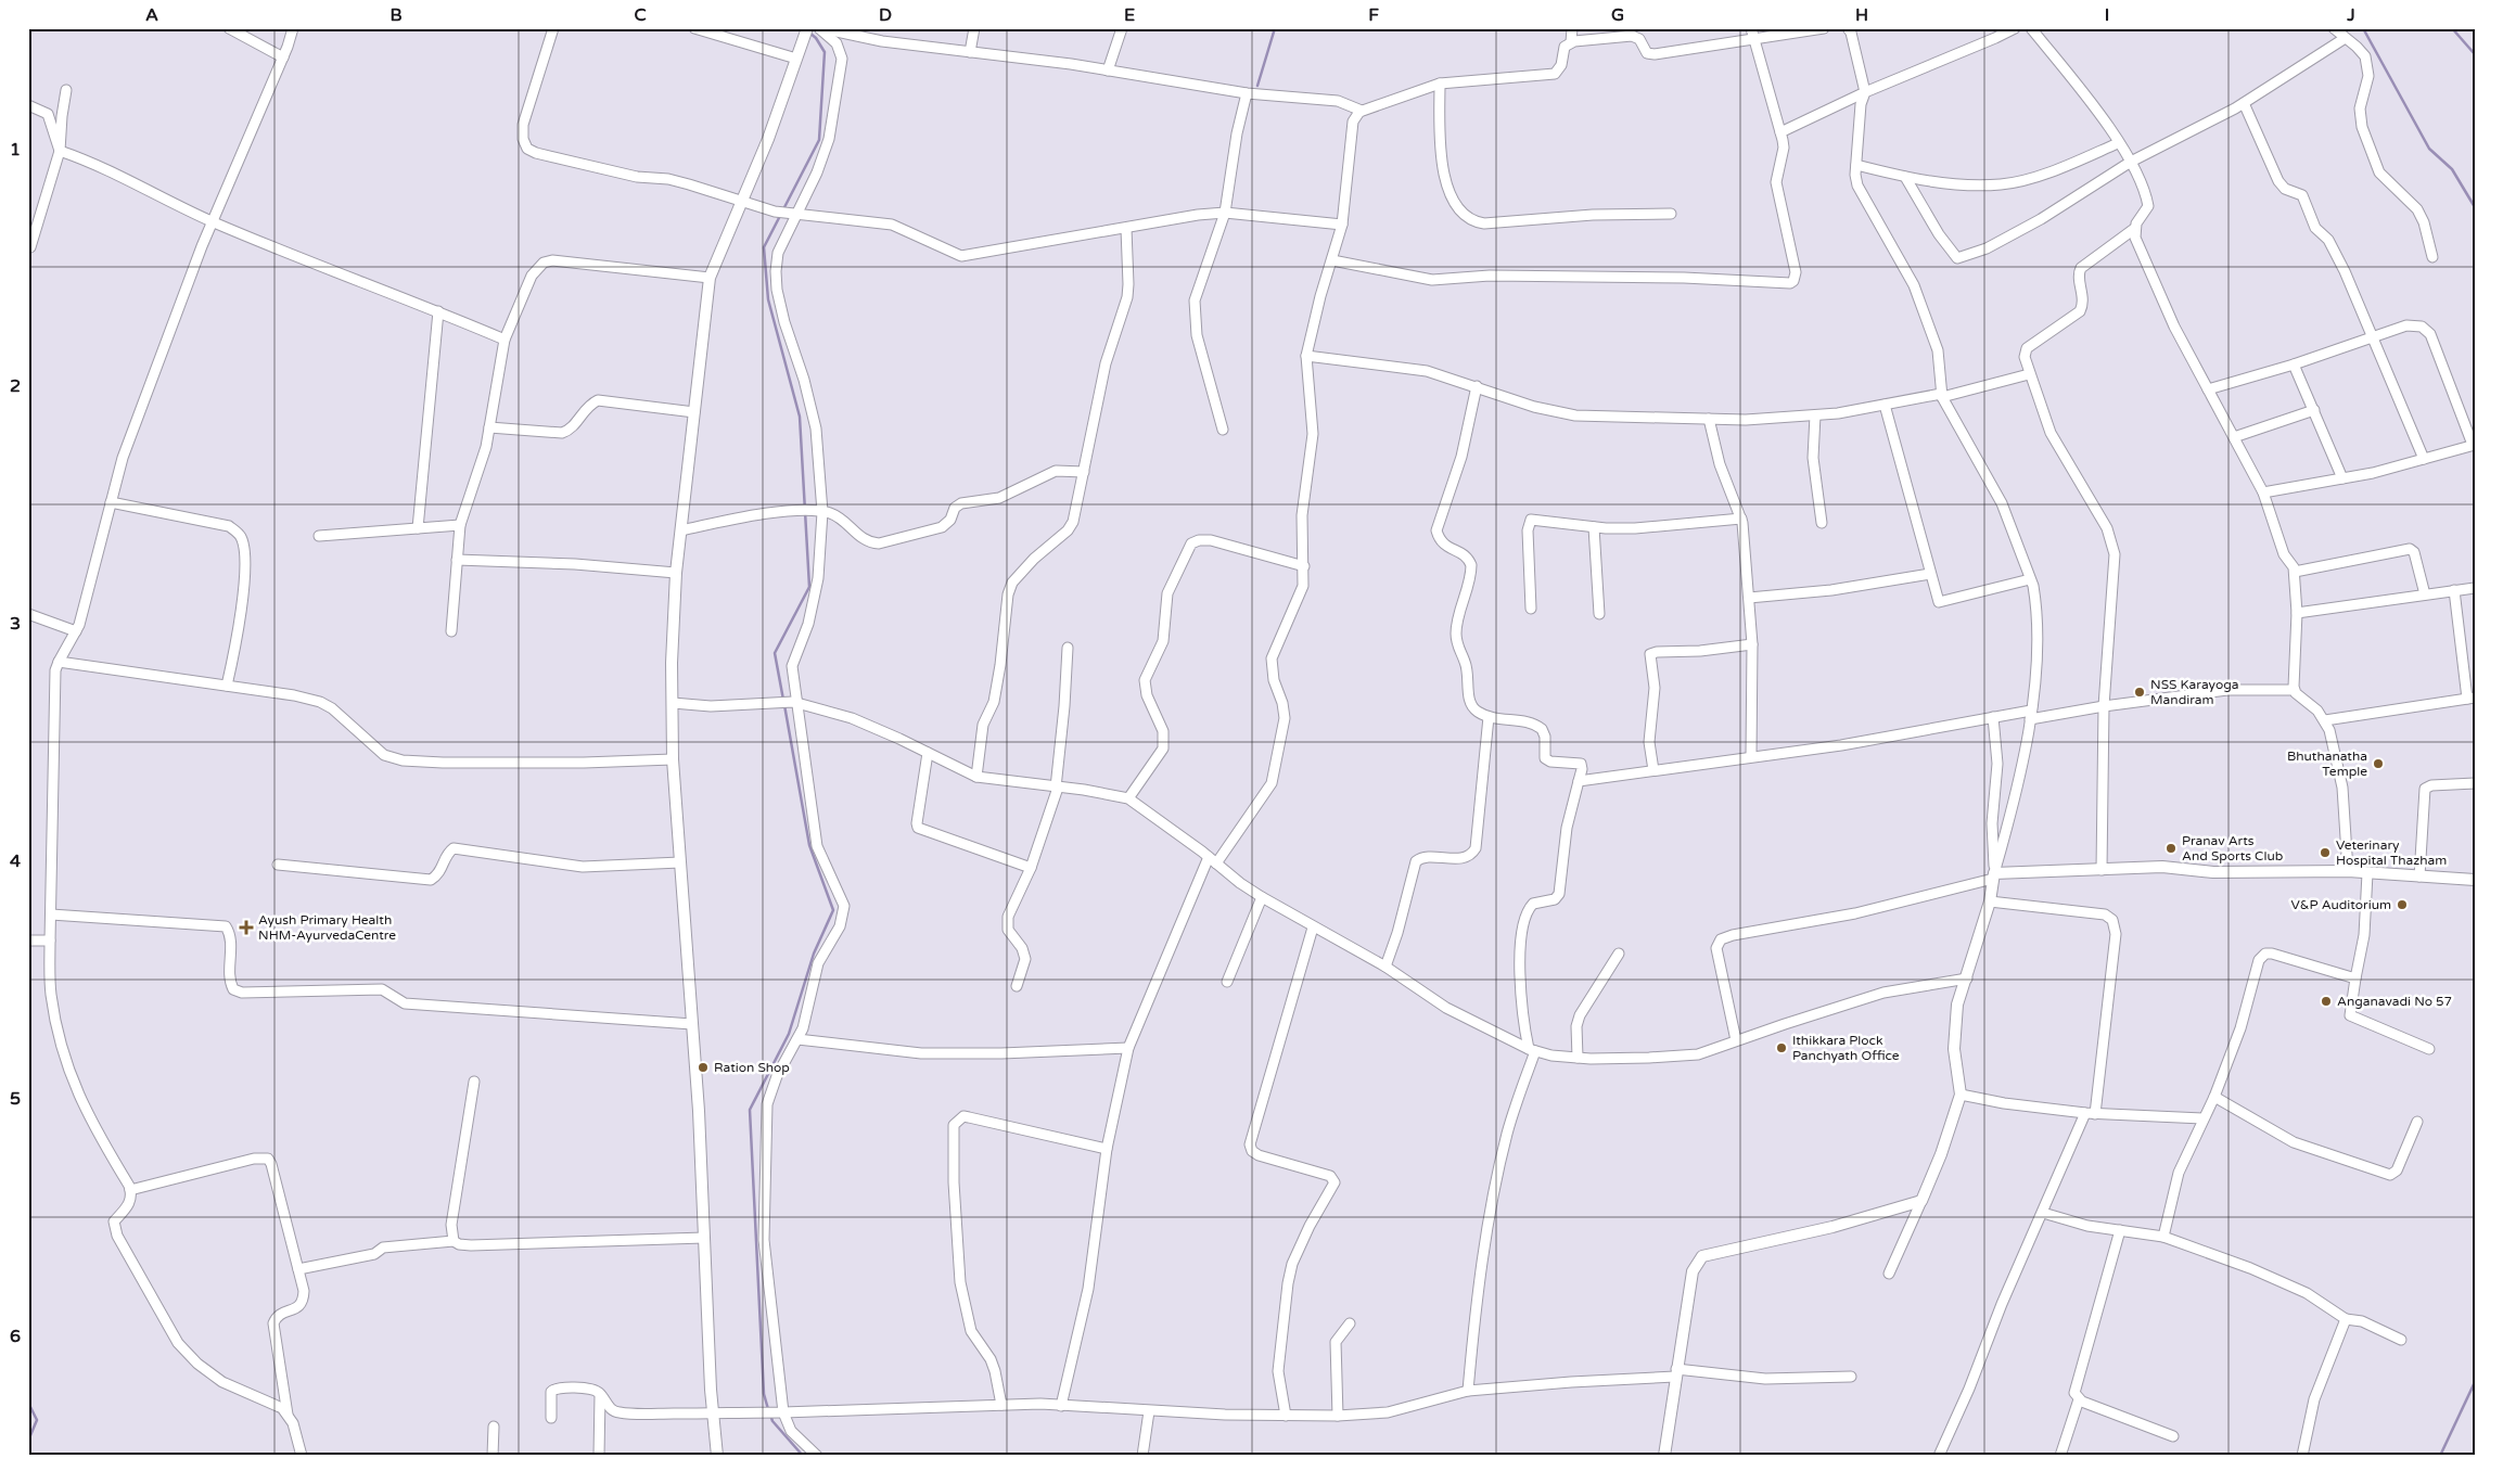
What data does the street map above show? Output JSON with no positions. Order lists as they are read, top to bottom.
{
  "places": {
    "other": [
      "NSS Karayoga Mandiram",
      "Bhuthanatha Temple",
      "Pranav Arts And Sports Club",
      "Veterinary Hospital Thazham",
      "V&P Auditorium",
      "Anganavadi No 57",
      "Ithikkara Plock Panchyath Office",
      "Ration Shop"
    ],
    "health": ["Ayush Primary Health NHM-AyurvedaCentre"]
  },
  "grid": {
    "columns": [
      "A",
      "B",
      "C",
      "D",
      "E",
      "F",
      "G",
      "H",
      "I",
      "J"
    ],
    "rows": [
      "1",
      "2",
      "3",
      "4",
      "5",
      "6"
    ]
  }
}
